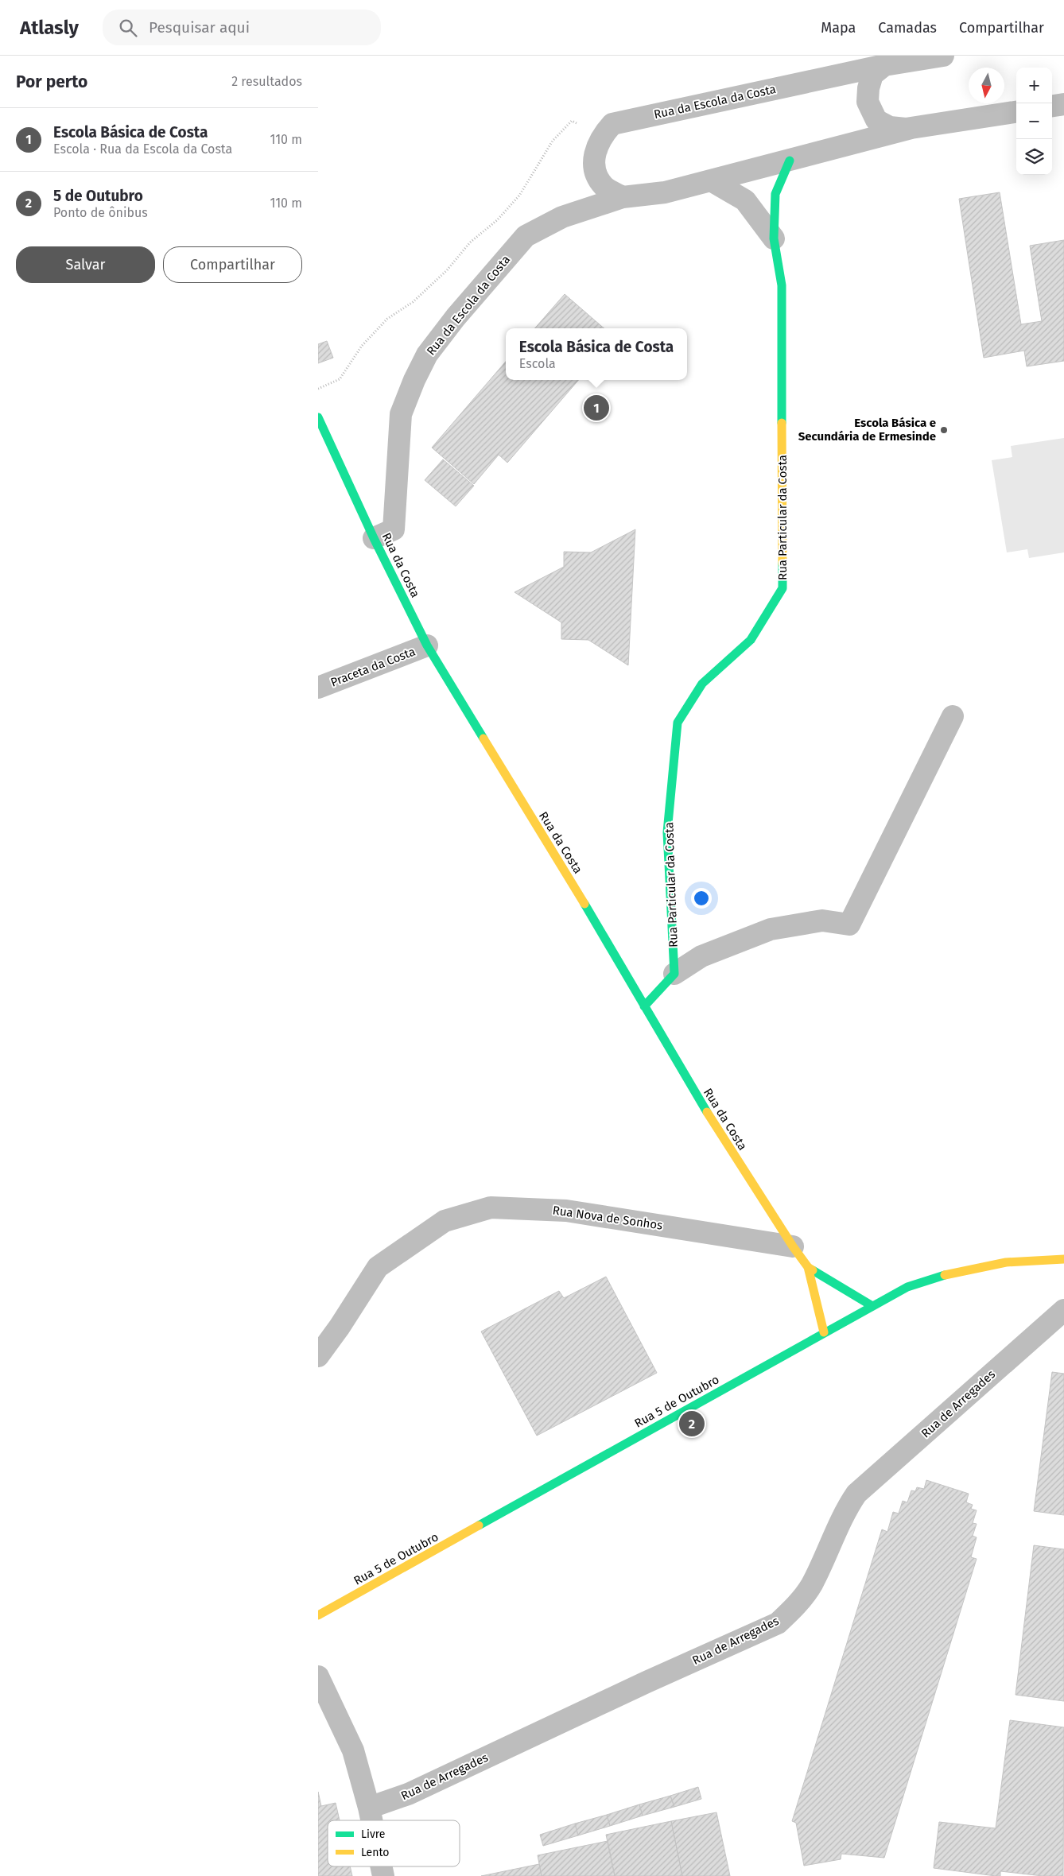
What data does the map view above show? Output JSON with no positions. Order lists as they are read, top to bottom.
{
  "streets": {
    "street": [
      "Rua da Escola da Costa",
      "Rua Particular da Costa",
      "Rua da Costa",
      "Praceta da Costa",
      "Rua Nova de Sonhos",
      "Rua 5 de Outubro",
      "Rua de Arregades"
    ]
  },
  "crossings": [
    ["Rua da Escola da Costa", "Rua Particular da Costa"],
    ["Rua da Escola da Costa", "Rua da Costa"],
    ["Rua da Costa", "Praceta da Costa"],
    ["Rua da Costa", "Rua Nova de Sonhos"],
    ["Rua da Costa", "Rua 5 de Outubro"]
  ],
  "places": ["Escola Básica e Secundária de Ermesinde"],
  "legend": ["Livre", "Lento"],
  "north": "bottom",
  "page": {
    "header": "Atlasly",
    "search": "Pesquisar aqui",
    "nav": ["Mapa", "Camadas", "Compartilhar"],
    "heading": ["Por perto", "2 resultados"],
    "map_buttons": ["+", "−"],
    "list": [
      {
        "mark": "1",
        "name": "Escola Básica de Costa",
        "note": "Escola · Rua da Escola da Costa",
        "value": "110 m"
      },
      {
        "mark": "2",
        "name": "5 de Outubro",
        "note": "Ponto de ônibus",
        "value": "110 m"
      }
    ],
    "buttons": ["Salvar", "Compartilhar"],
    "popup": ["Escola Básica de Costa", "Escola"],
    "pins": ["1", "2"]
  }
}
